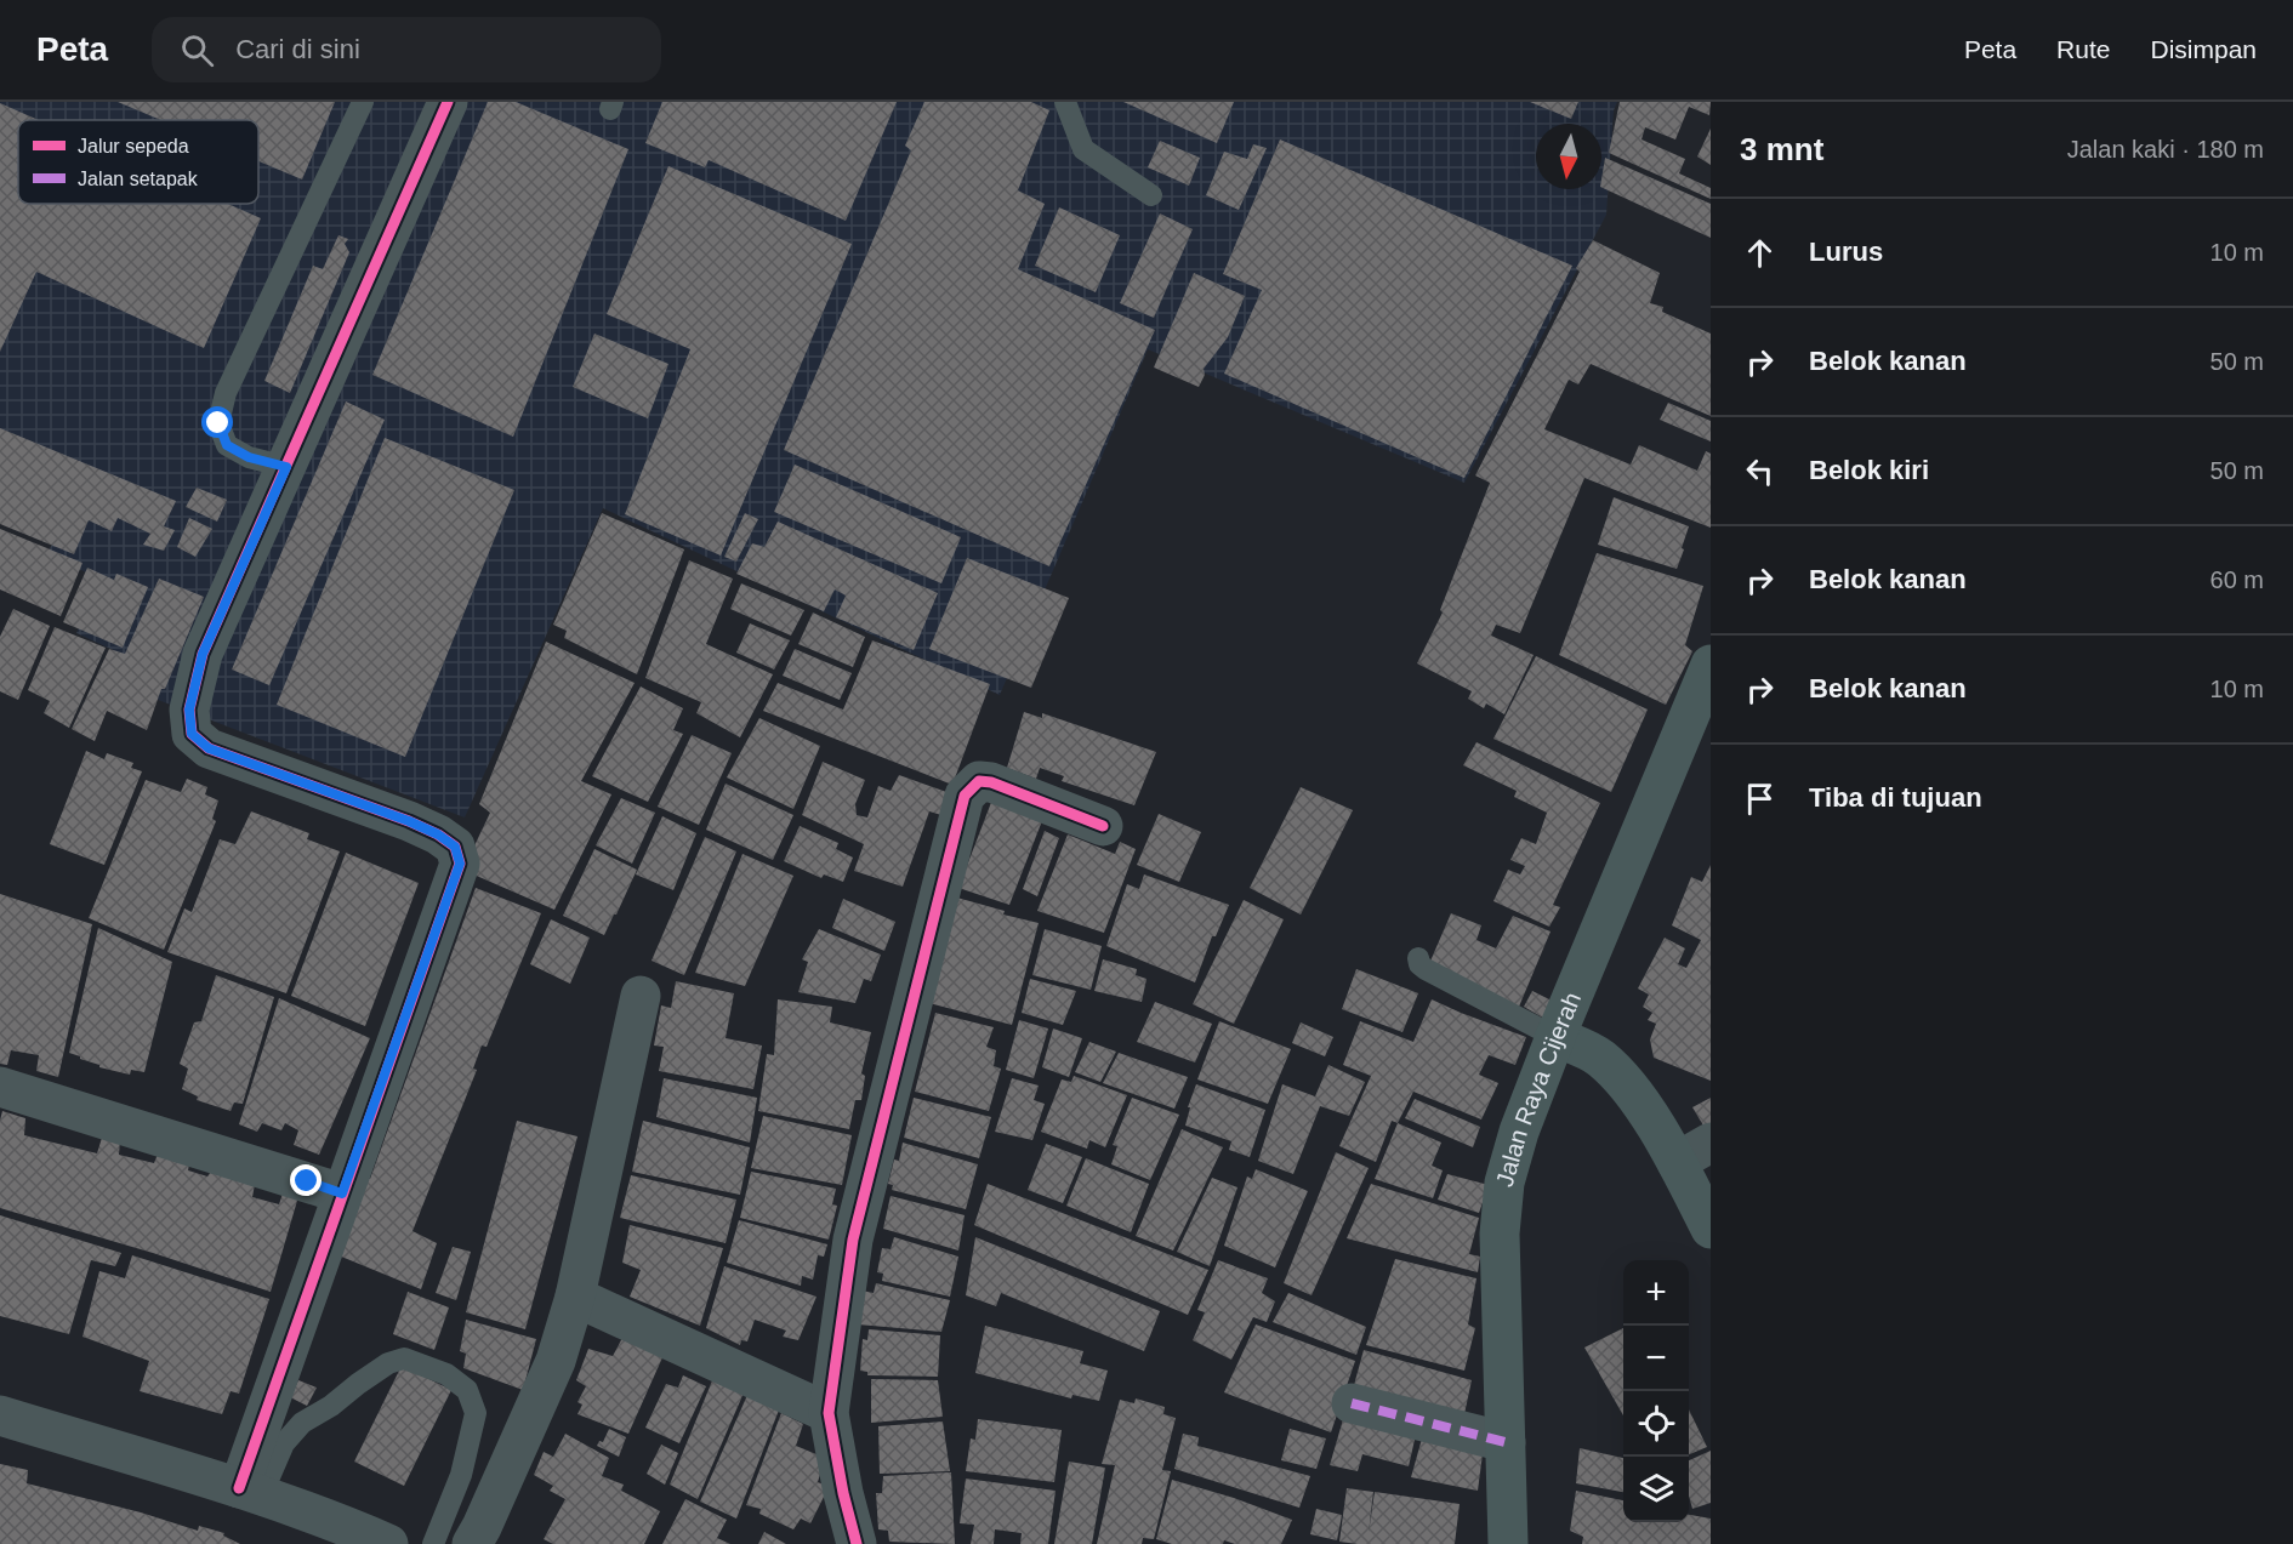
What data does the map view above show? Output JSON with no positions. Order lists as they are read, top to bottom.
{
  "streets": {
    "main road": ["Jalan Raya Cijerah"]
  },
  "legend": ["Jalur sepeda", "Jalan setapak"],
  "north": "bottom",
  "page": {
    "header": "Peta",
    "search": "Cari di sini",
    "nav": ["Peta", "Rute", "Disimpan"],
    "heading": ["3 mnt", "Jalan kaki · 180 m"],
    "list": [
      ["Lurus", "10 m"],
      ["Belok kanan", "50 m"],
      ["Belok kiri", "50 m"],
      ["Belok kanan", "60 m"],
      ["Belok kanan", "10 m"],
      "Tiba di tujuan"
    ],
    "map_buttons": ["+", "−"]
  }
}
